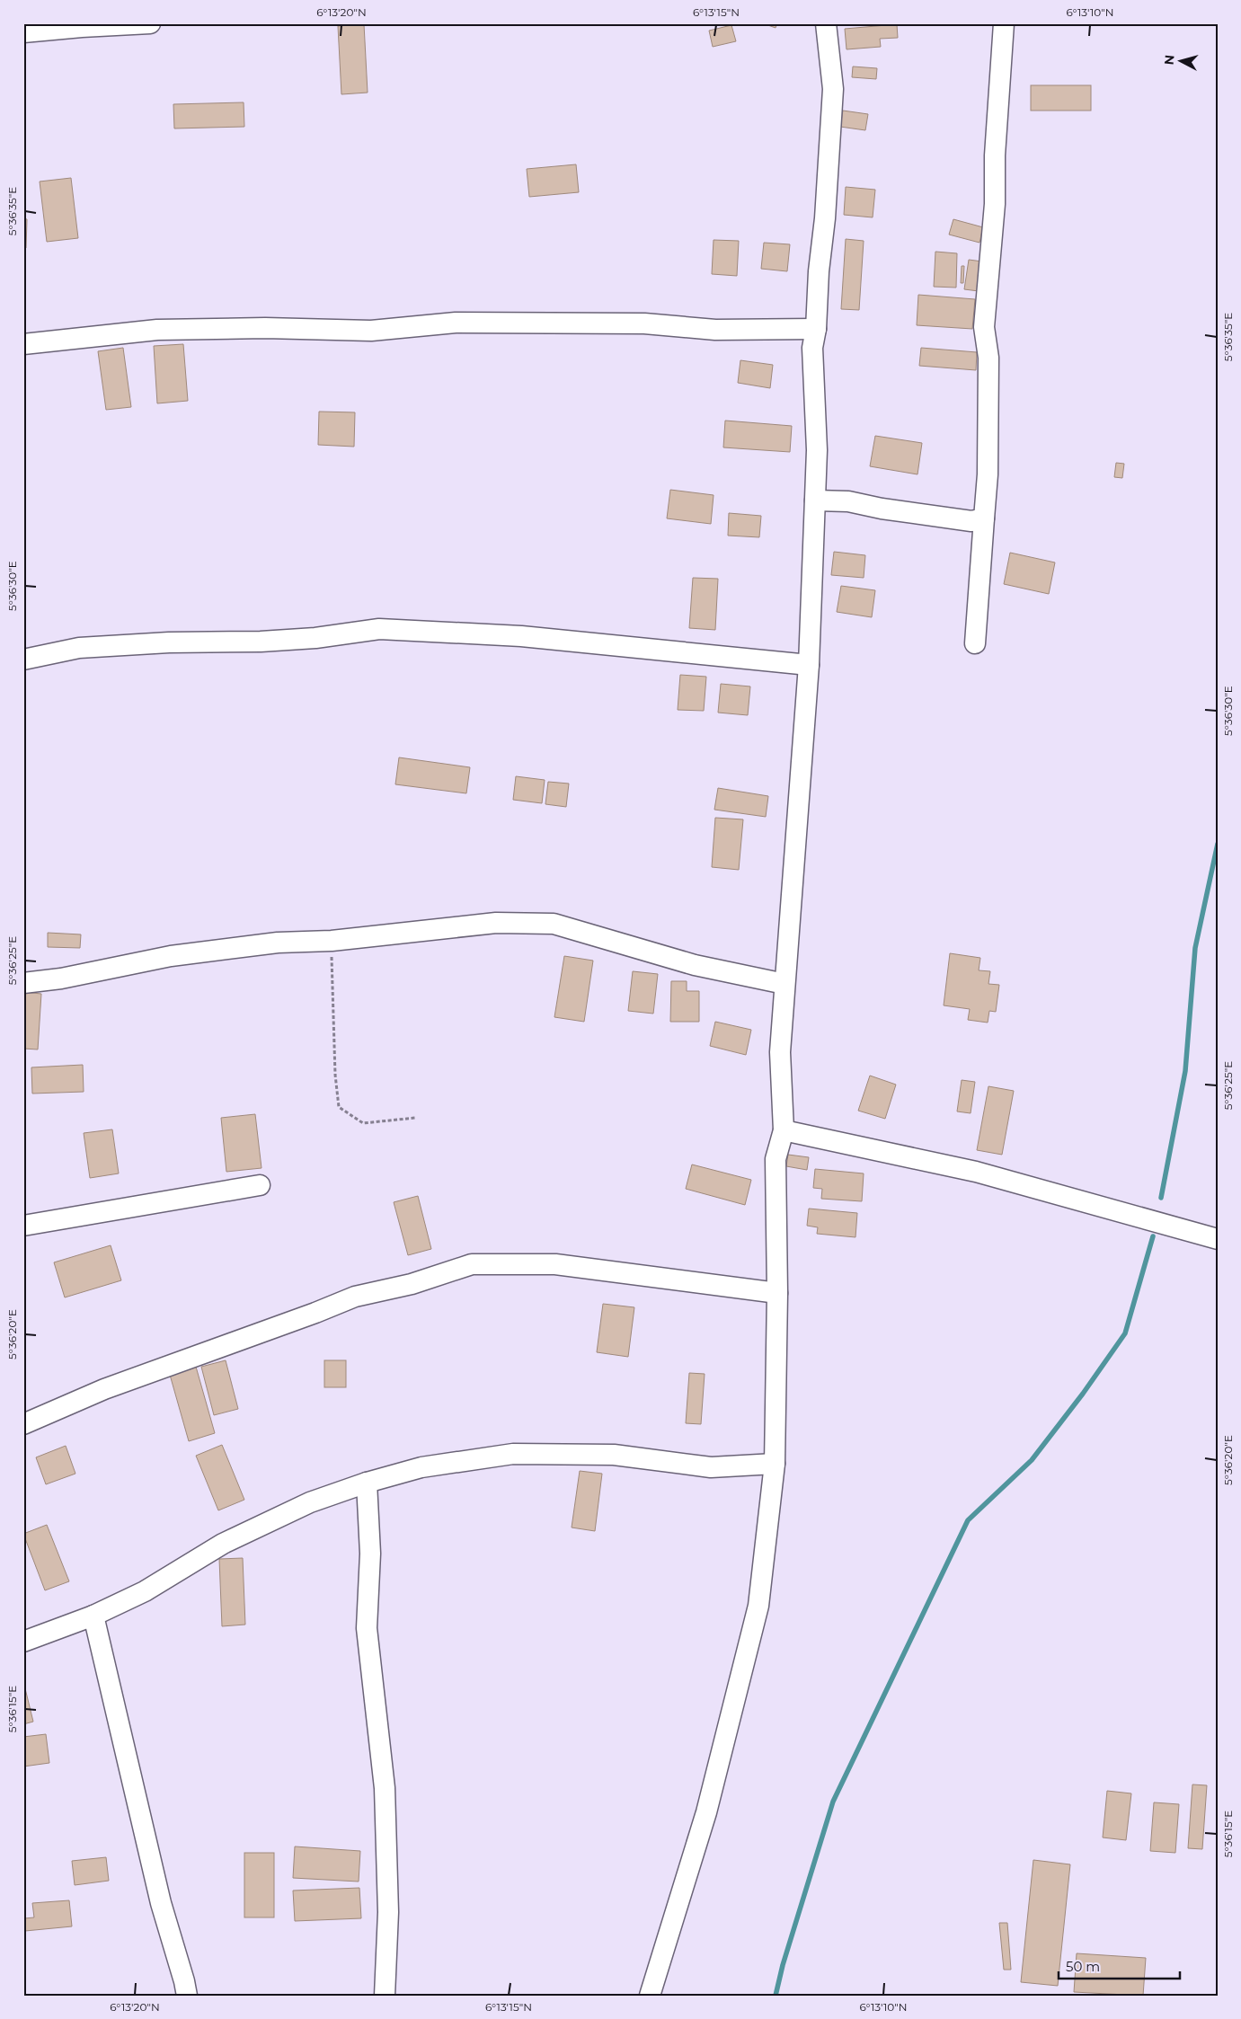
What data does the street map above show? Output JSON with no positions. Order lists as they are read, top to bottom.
{
  "scale_bar": "50 m",
  "north": "left",
  "coordinates": [
    "6°13'20\"N",
    "6°13'15\"N",
    "6°13'10\"N",
    "5°36'35\"E",
    "5°36'30\"E",
    "5°36'25\"E",
    "5°36'20\"E",
    "5°36'15\"E"
  ]
}
